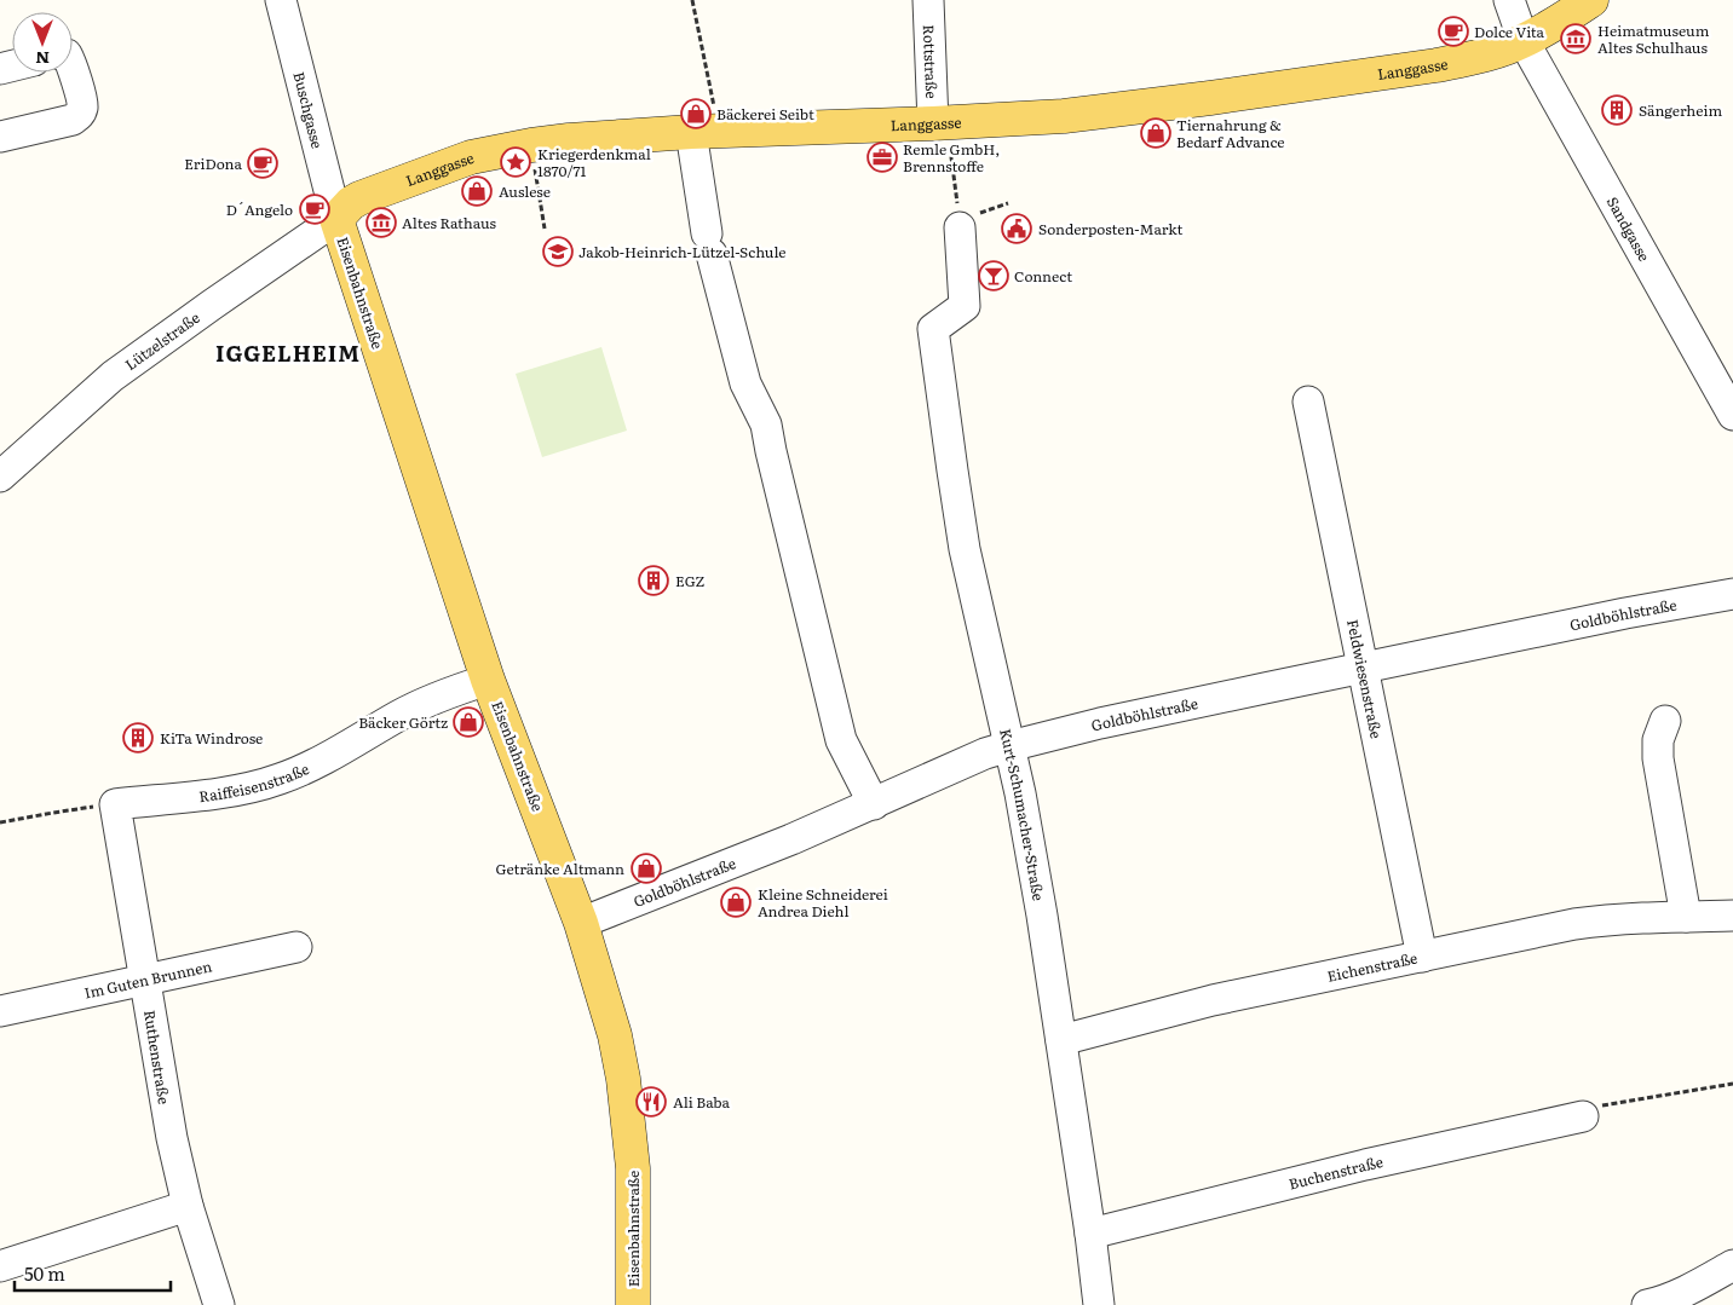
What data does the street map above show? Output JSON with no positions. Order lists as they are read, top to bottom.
{
  "streets": {
    "main road": ["Langgasse", "Eisenbahnstraße"],
    "street": [
      "Rottstraße",
      "Buschgasse",
      "Sandgasse",
      "Lützelstraße",
      "Goldböhlstraße",
      "Feldwiesenstraße",
      "Raiffeisenstraße",
      "Kurt-Schumacher-Straße",
      "Eichenstraße",
      "Im Guten Brunnen",
      "Ruthenstraße",
      "Buchenstraße"
    ]
  },
  "crossings": [
    ["Rottstraße", "Langgasse"],
    ["Langgasse", "Buschgasse"],
    ["Langgasse", "Sandgasse"],
    ["Langgasse", "Eisenbahnstraße"],
    ["Langgasse", "Lützelstraße"],
    ["Buschgasse", "Eisenbahnstraße"],
    ["Buschgasse", "Lützelstraße"],
    ["Eisenbahnstraße", "Lützelstraße"],
    ["Eisenbahnstraße", "Goldböhlstraße"],
    ["Eisenbahnstraße", "Raiffeisenstraße"],
    ["Goldböhlstraße", "Feldwiesenstraße"],
    ["Goldböhlstraße", "Kurt-Schumacher-Straße"],
    ["Feldwiesenstraße", "Eichenstraße"],
    ["Raiffeisenstraße", "Ruthenstraße"],
    ["Kurt-Schumacher-Straße", "Eichenstraße"],
    ["Kurt-Schumacher-Straße", "Buchenstraße"],
    ["Im Guten Brunnen", "Ruthenstraße"]
  ],
  "districts": ["IGGELHEIM"],
  "places": {
    "cafe": ["Dolce Vita", "EriDona", "D´Angelo"],
    "museum": ["Heimatmuseum Altes Schulhaus", "Altes Rathaus"],
    "building": ["Sängerheim", "EGZ", "KiTa Windrose"],
    "shop": [
      "Bäckerei Seibt",
      "Tiernahrung & Bedarf Advance",
      "Auslese",
      "Bäcker Görtz",
      "Getränke Altmann",
      "Kleine Schneiderei Andrea Diehl"
    ],
    "office": ["Remle GmbH, Brennstoffe"],
    "place": ["Kriegerdenkmal 1870/71"],
    "public building": ["Sonderposten-Markt"],
    "school or university": ["Jakob-Heinrich-Lützel-Schule"],
    "bar": ["Connect"],
    "restaurant": ["Ali Baba"]
  },
  "scale_bar": "50 m",
  "north": "bottom"
}
